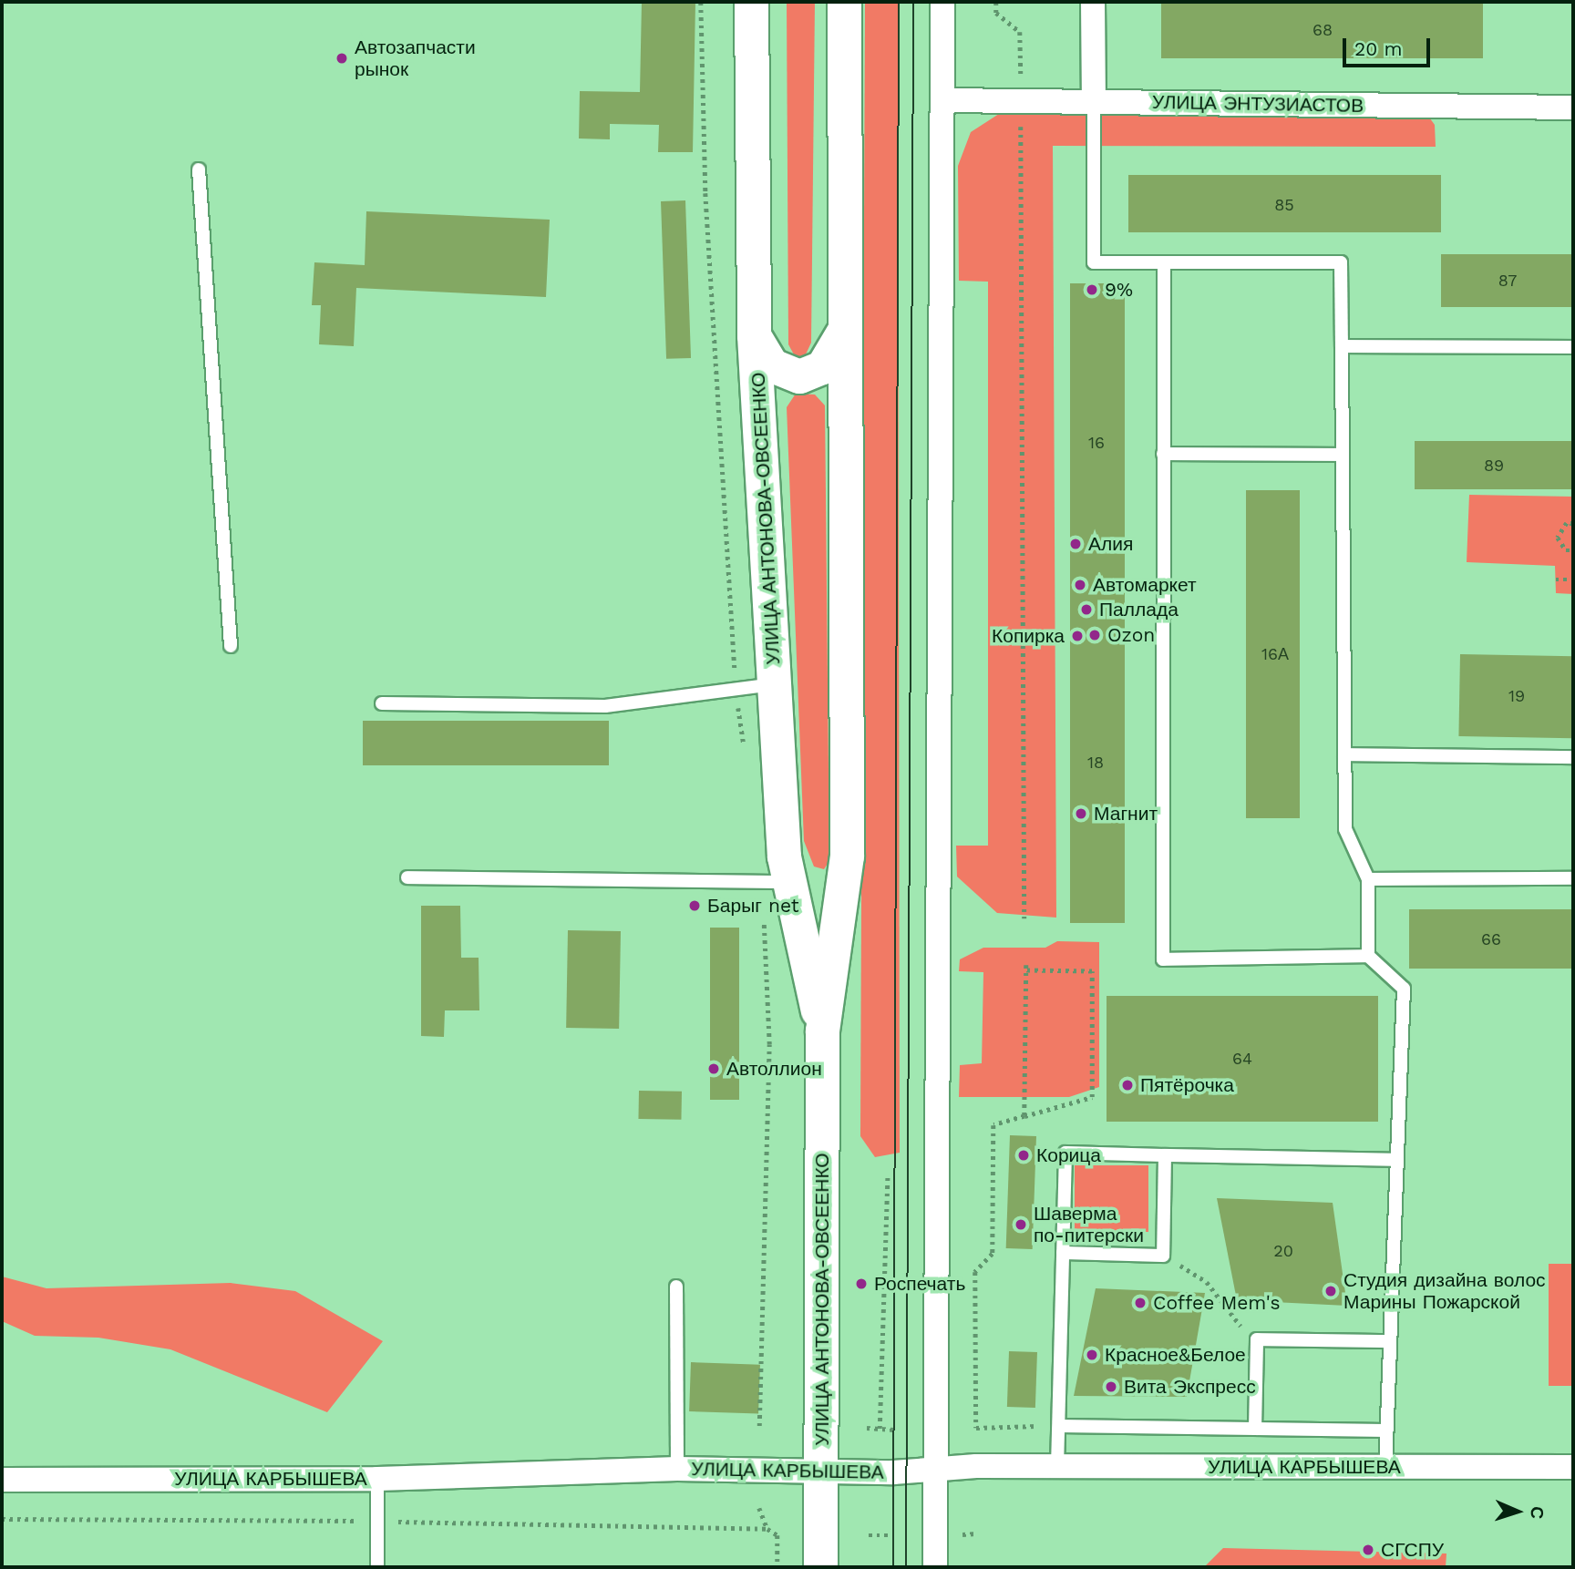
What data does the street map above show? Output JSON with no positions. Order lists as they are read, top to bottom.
{
  "streets": {
    "main road": ["УЛИЦА АНТОНОВА-ОВСЕЕНКО"],
    "street": ["УЛИЦА ЭНТУЗИАСТОВ", "УЛИЦА КАРБЫШЕВА"]
  },
  "crossings": [
    ["УЛИЦА АНТОНОВА-ОВСЕЕНКО", "УЛИЦА КАРБЫШЕВА"]
  ],
  "places": [
    "Автозапчасти рынок",
    "9%",
    "Алия",
    "Автомаркет",
    "Паллада",
    "Ozon",
    "Копирка",
    "Магнит",
    "Барыг net",
    "Автоллион",
    "Пятёрочка",
    "Корица",
    "Шаверма по-питерски",
    "Роспечать",
    "Студия дизайна волос Марины Пожарской",
    "Coffee Mem's",
    "Красное&Белое",
    "Вита Экспресс",
    "СГСПУ"
  ],
  "house_numbers": [
    "68",
    "85",
    "87",
    "16",
    "89",
    "16А",
    "19",
    "18",
    "66",
    "64",
    "20"
  ],
  "scale_bar": "20 m",
  "north": "right"
}
